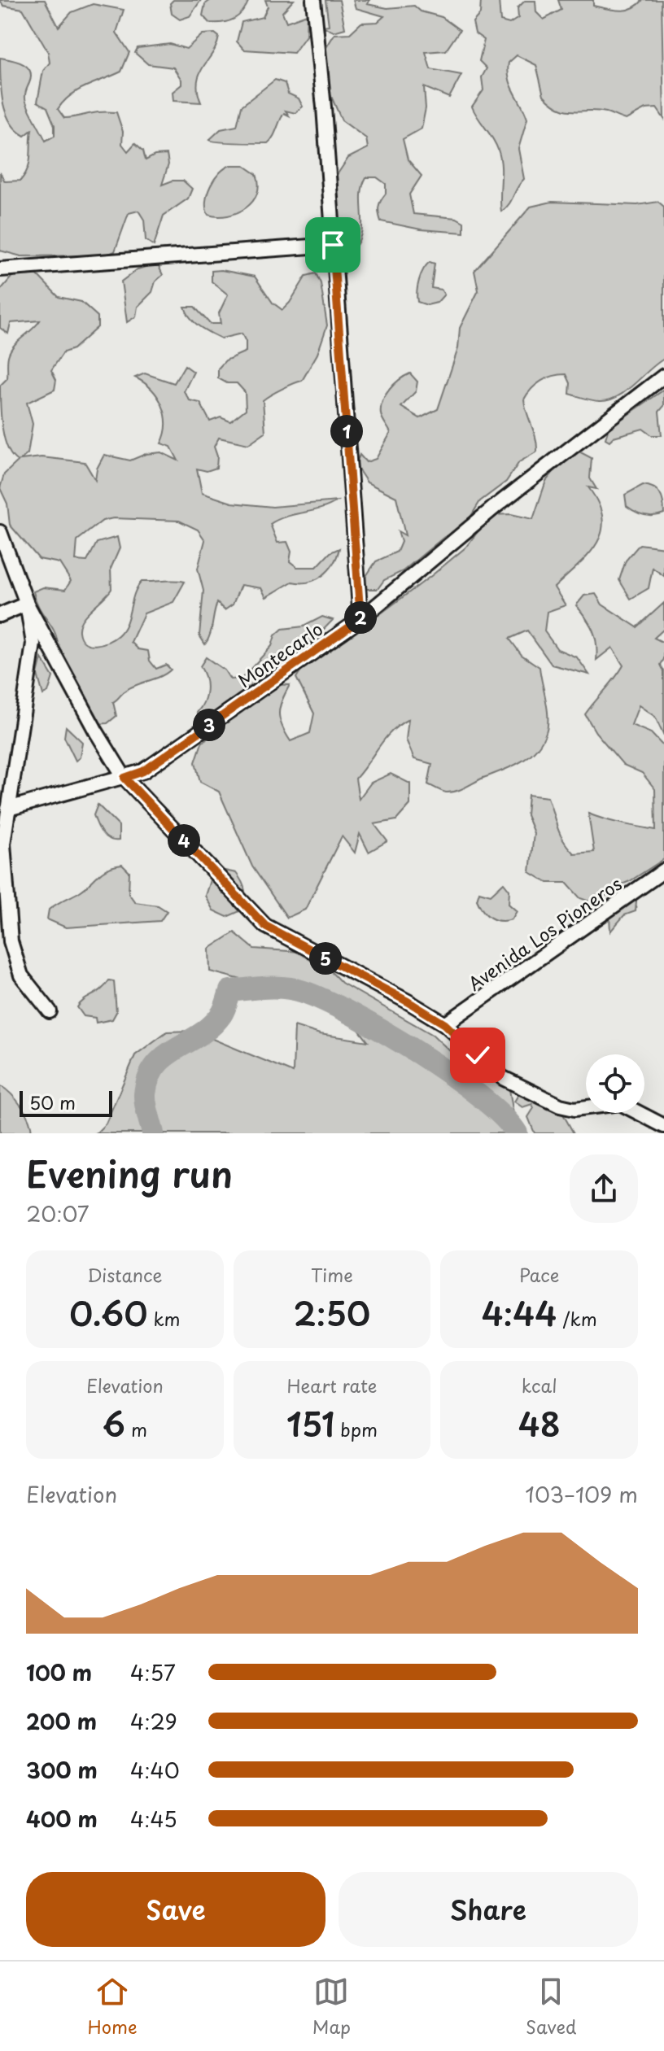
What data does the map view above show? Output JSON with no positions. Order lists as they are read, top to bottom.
{
  "streets": {
    "street": ["Montecarlo", "Avenida Los Pioneros"]
  },
  "scale_bar": "50 m",
  "page": {
    "pins": [
      "1",
      "2",
      "3",
      "4",
      "5"
    ],
    "scale": "50 m",
    "heading": ["Evening run", "20:07"],
    "stats": [
      ["Distance", "0.60 km"],
      ["Time", "2:50"],
      ["Pace", "4:44 /km"],
      ["Elevation", "6 m"],
      ["Heart rate", "151 bpm"],
      ["kcal", "48"]
    ],
    "chart": ["Elevation", "103–109 m"],
    "list": [
      {
        "name": "100 m",
        "note": "4:57"
      },
      {
        "name": "200 m",
        "note": "4:29"
      },
      {
        "name": "300 m",
        "note": "4:40"
      },
      {
        "name": "400 m",
        "note": "4:45"
      }
    ],
    "buttons": ["Save", "Share"],
    "tabs": ["Home", "Map", "Saved"]
  }
}
